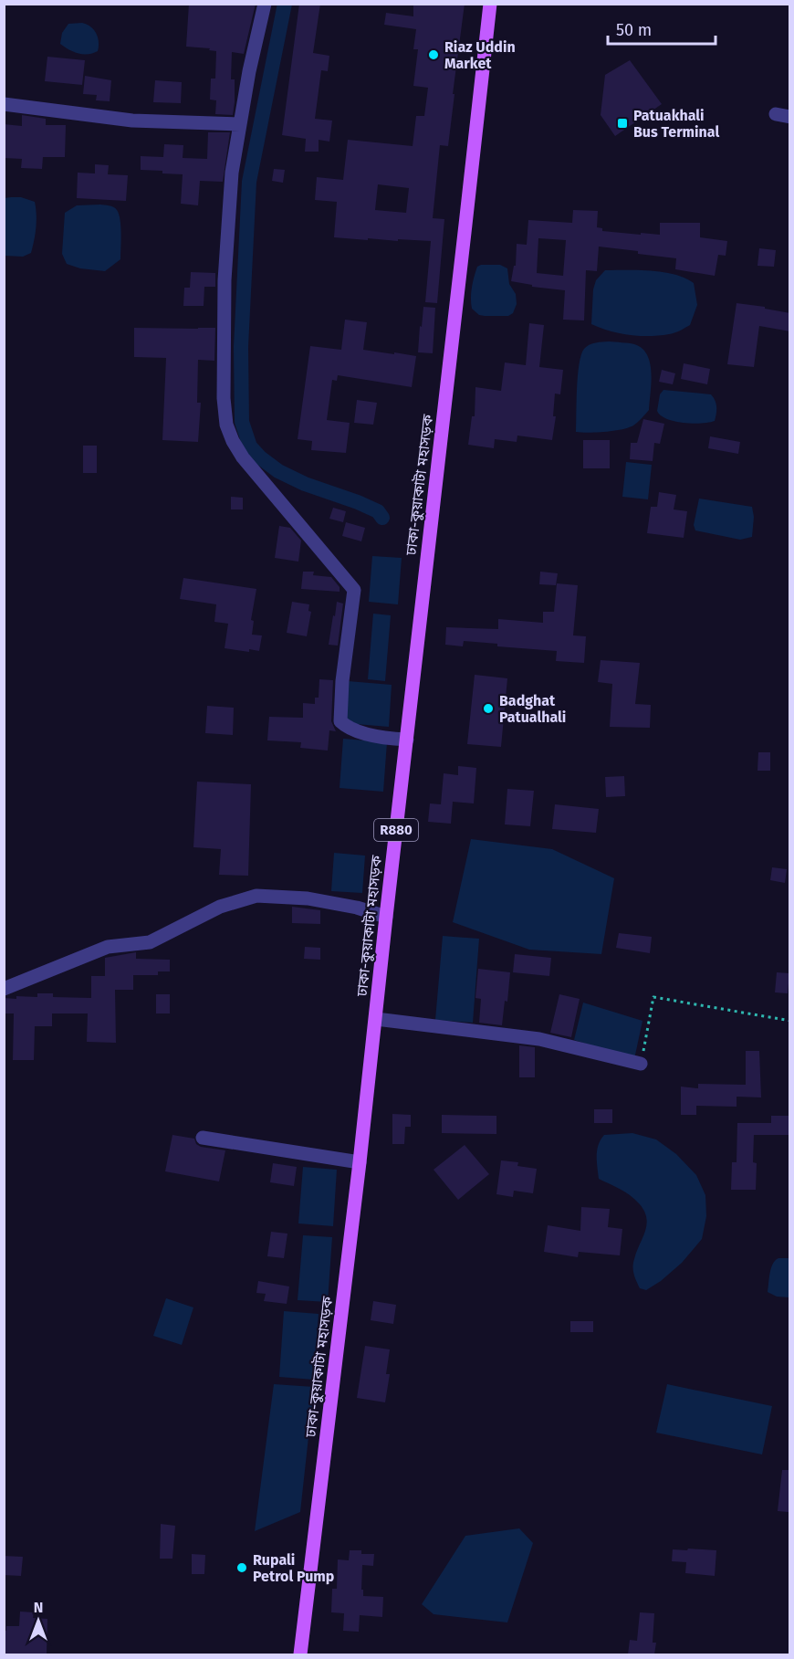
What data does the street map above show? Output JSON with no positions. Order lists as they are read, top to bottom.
{
  "streets": {
    "main road": ["ঢাকা-কুয়াকাটা মহাসড়ক", "R880"]
  },
  "places": {
    "other": ["Riaz Uddin Market", "Badghat Patualhali", "Rupali Petrol Pump"],
    "transit": ["Patuakhali Bus Terminal"]
  },
  "scale_bar": "50 m",
  "north": "top"
}
